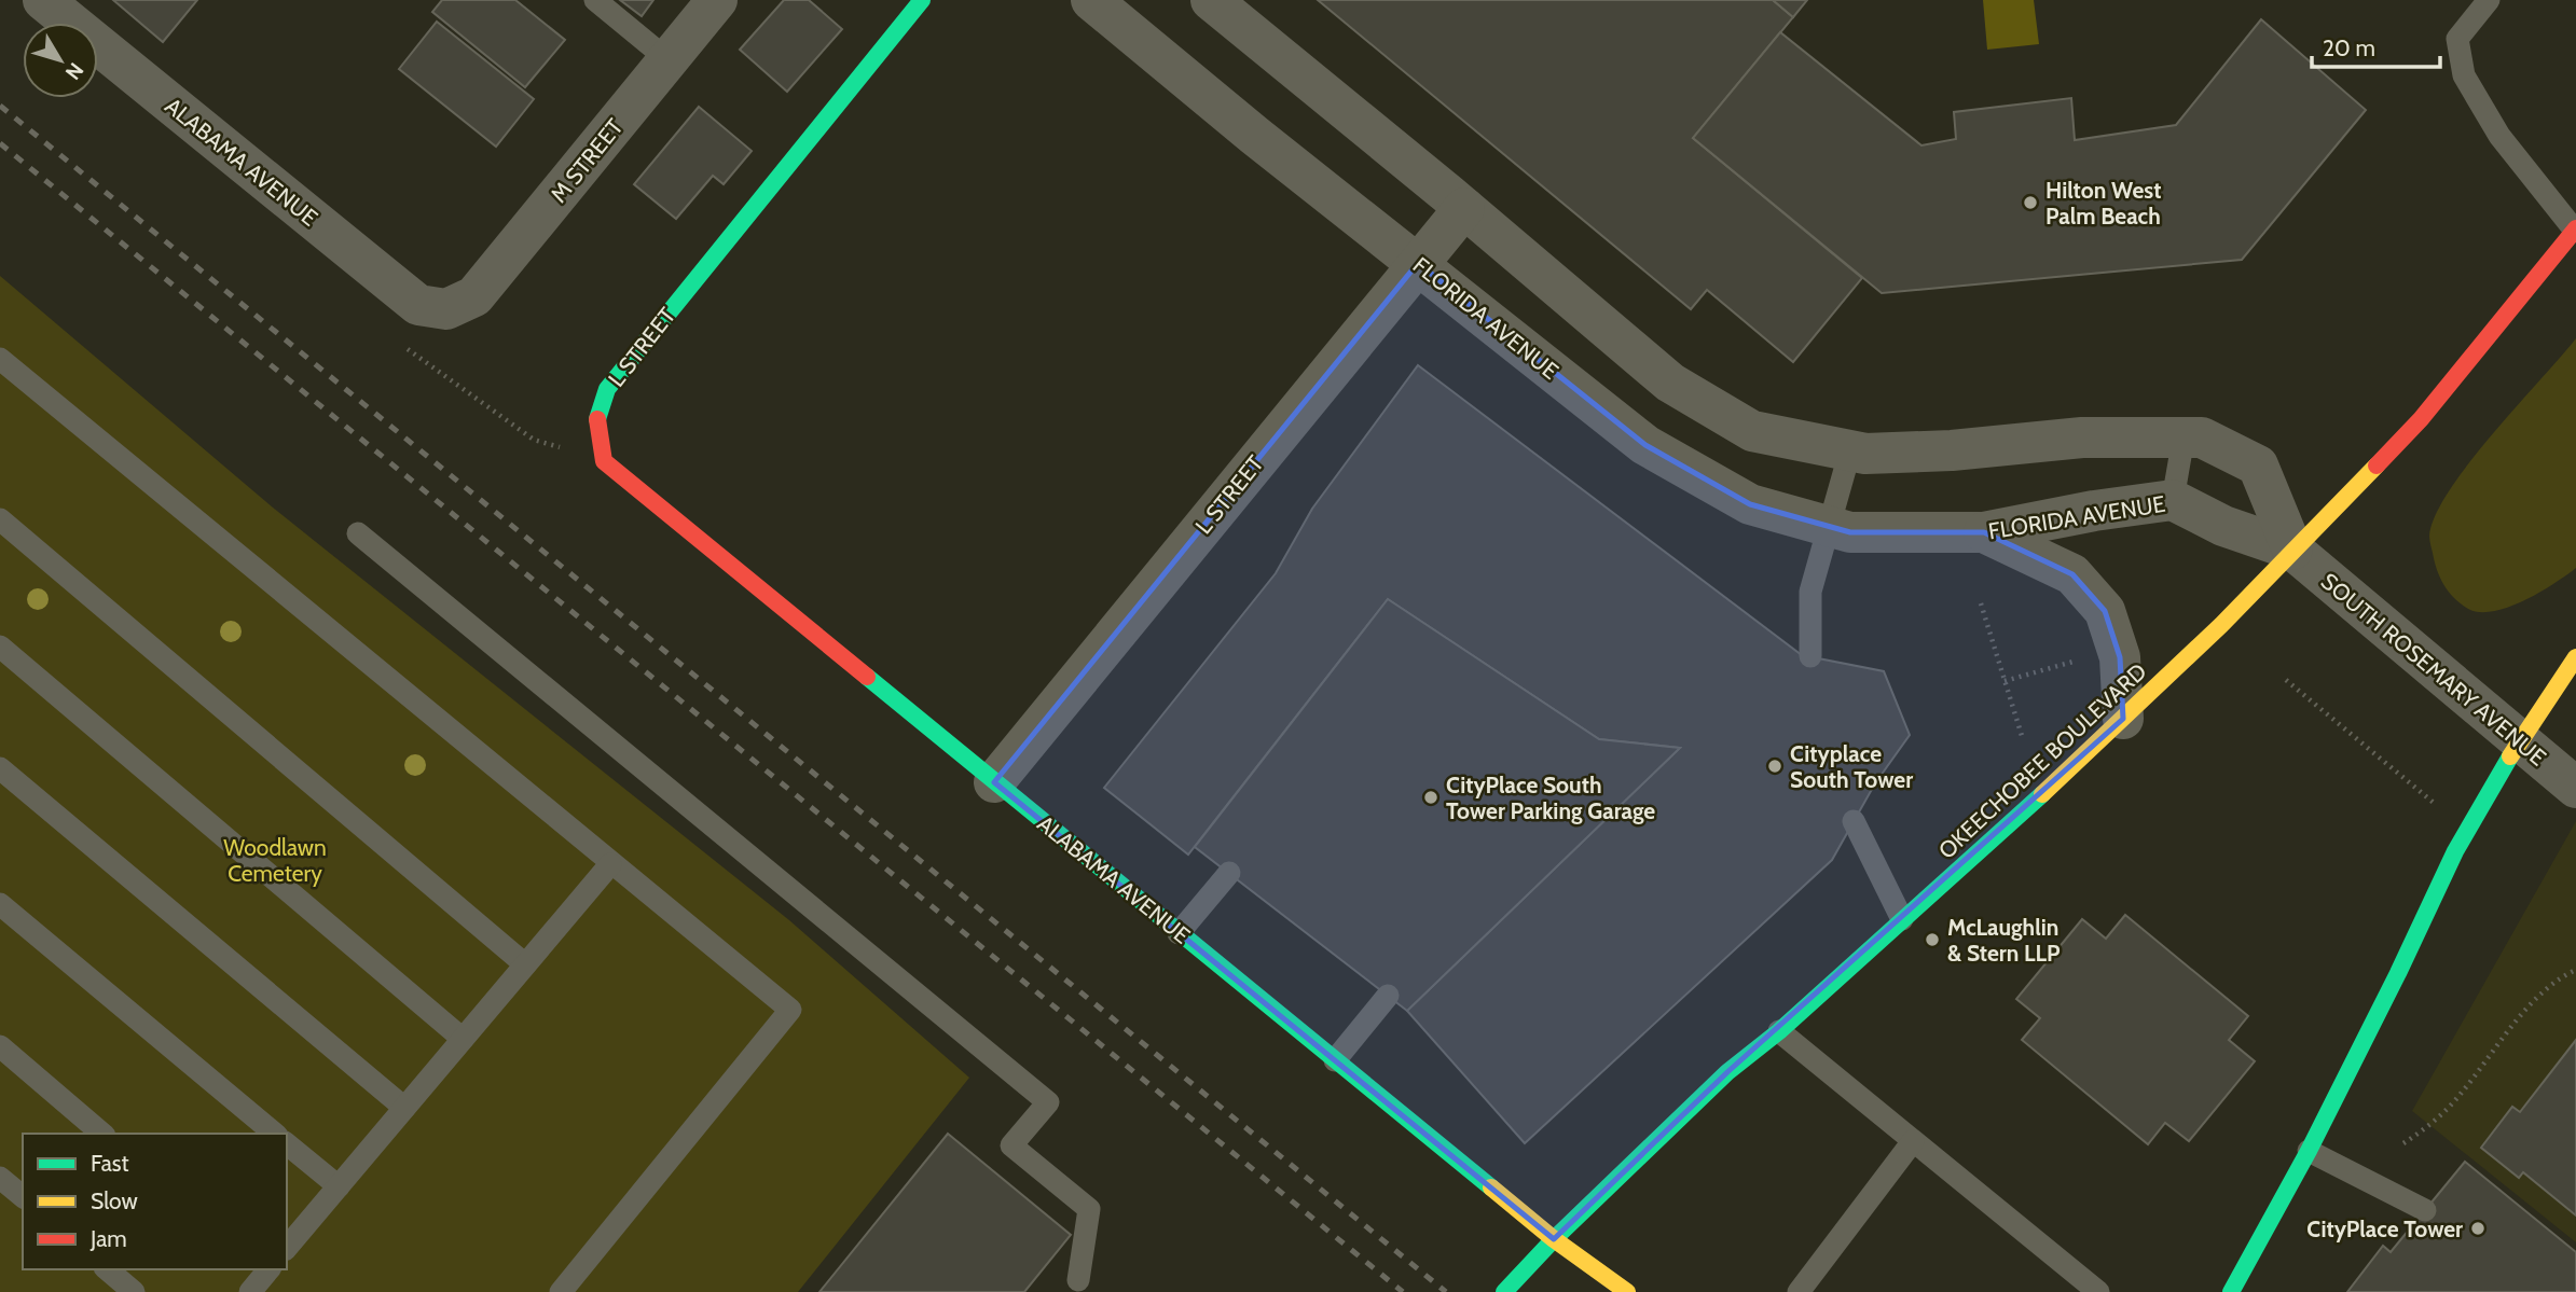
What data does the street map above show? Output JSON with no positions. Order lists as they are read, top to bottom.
{
  "streets": {
    "main road": ["ALABAMA AVENUE", "L STREET", "OKEECHOBEE BOULEVARD"],
    "street": ["M STREET", "FLORIDA AVENUE", "SOUTH ROSEMARY AVENUE"]
  },
  "crossings": [
    ["M STREET", "ALABAMA AVENUE"],
    ["ALABAMA AVENUE", "L STREET"],
    ["ALABAMA AVENUE", "OKEECHOBEE BOULEVARD"],
    ["FLORIDA AVENUE", "L STREET"],
    ["FLORIDA AVENUE", "SOUTH ROSEMARY AVENUE"],
    ["FLORIDA AVENUE", "OKEECHOBEE BOULEVARD"],
    ["SOUTH ROSEMARY AVENUE", "OKEECHOBEE BOULEVARD"]
  ],
  "parks": ["Woodlawn Cemetery"],
  "places": [
    "Hilton West Palm Beach",
    "Cityplace South Tower",
    "CityPlace South Tower Parking Garage",
    "McLaughlin & Stern LLP",
    "CityPlace Tower"
  ],
  "legend": ["Fast", "Slow", "Jam"],
  "scale_bar": "20 m",
  "north": "bottom right"
}
